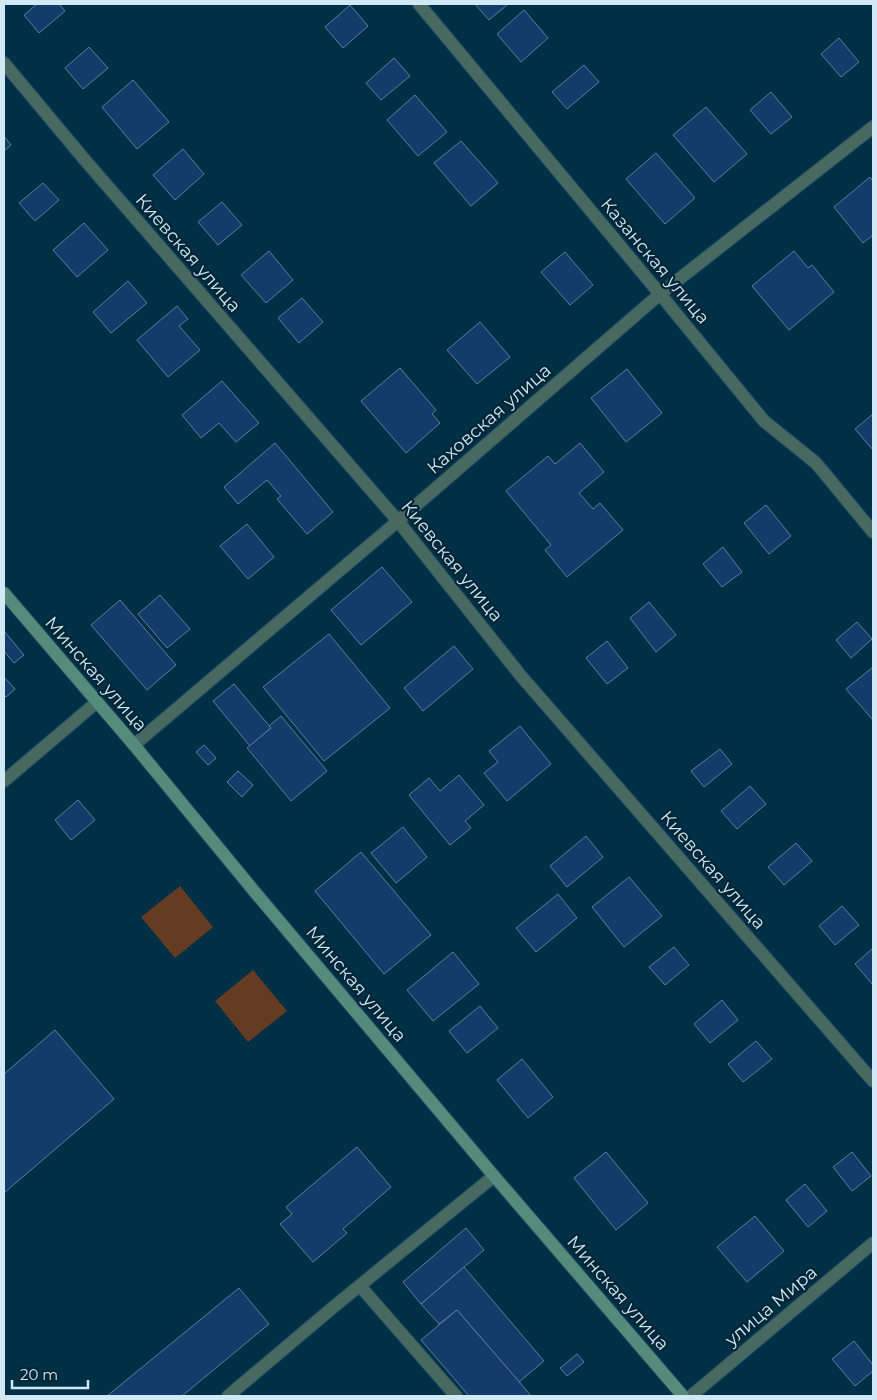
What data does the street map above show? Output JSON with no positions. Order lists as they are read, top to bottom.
{
  "streets": {
    "main road": ["Минская улица"],
    "street": [
      "Киевская улица",
      "Казанская улица",
      "Каховская улица",
      "улица Мира"
    ]
  },
  "crossings": [
    ["Киевская улица", "Каховская улица"],
    ["Казанская улица", "Каховская улица"],
    ["Каховская улица", "Минская улица"]
  ],
  "scale_bar": "20 m"
}
